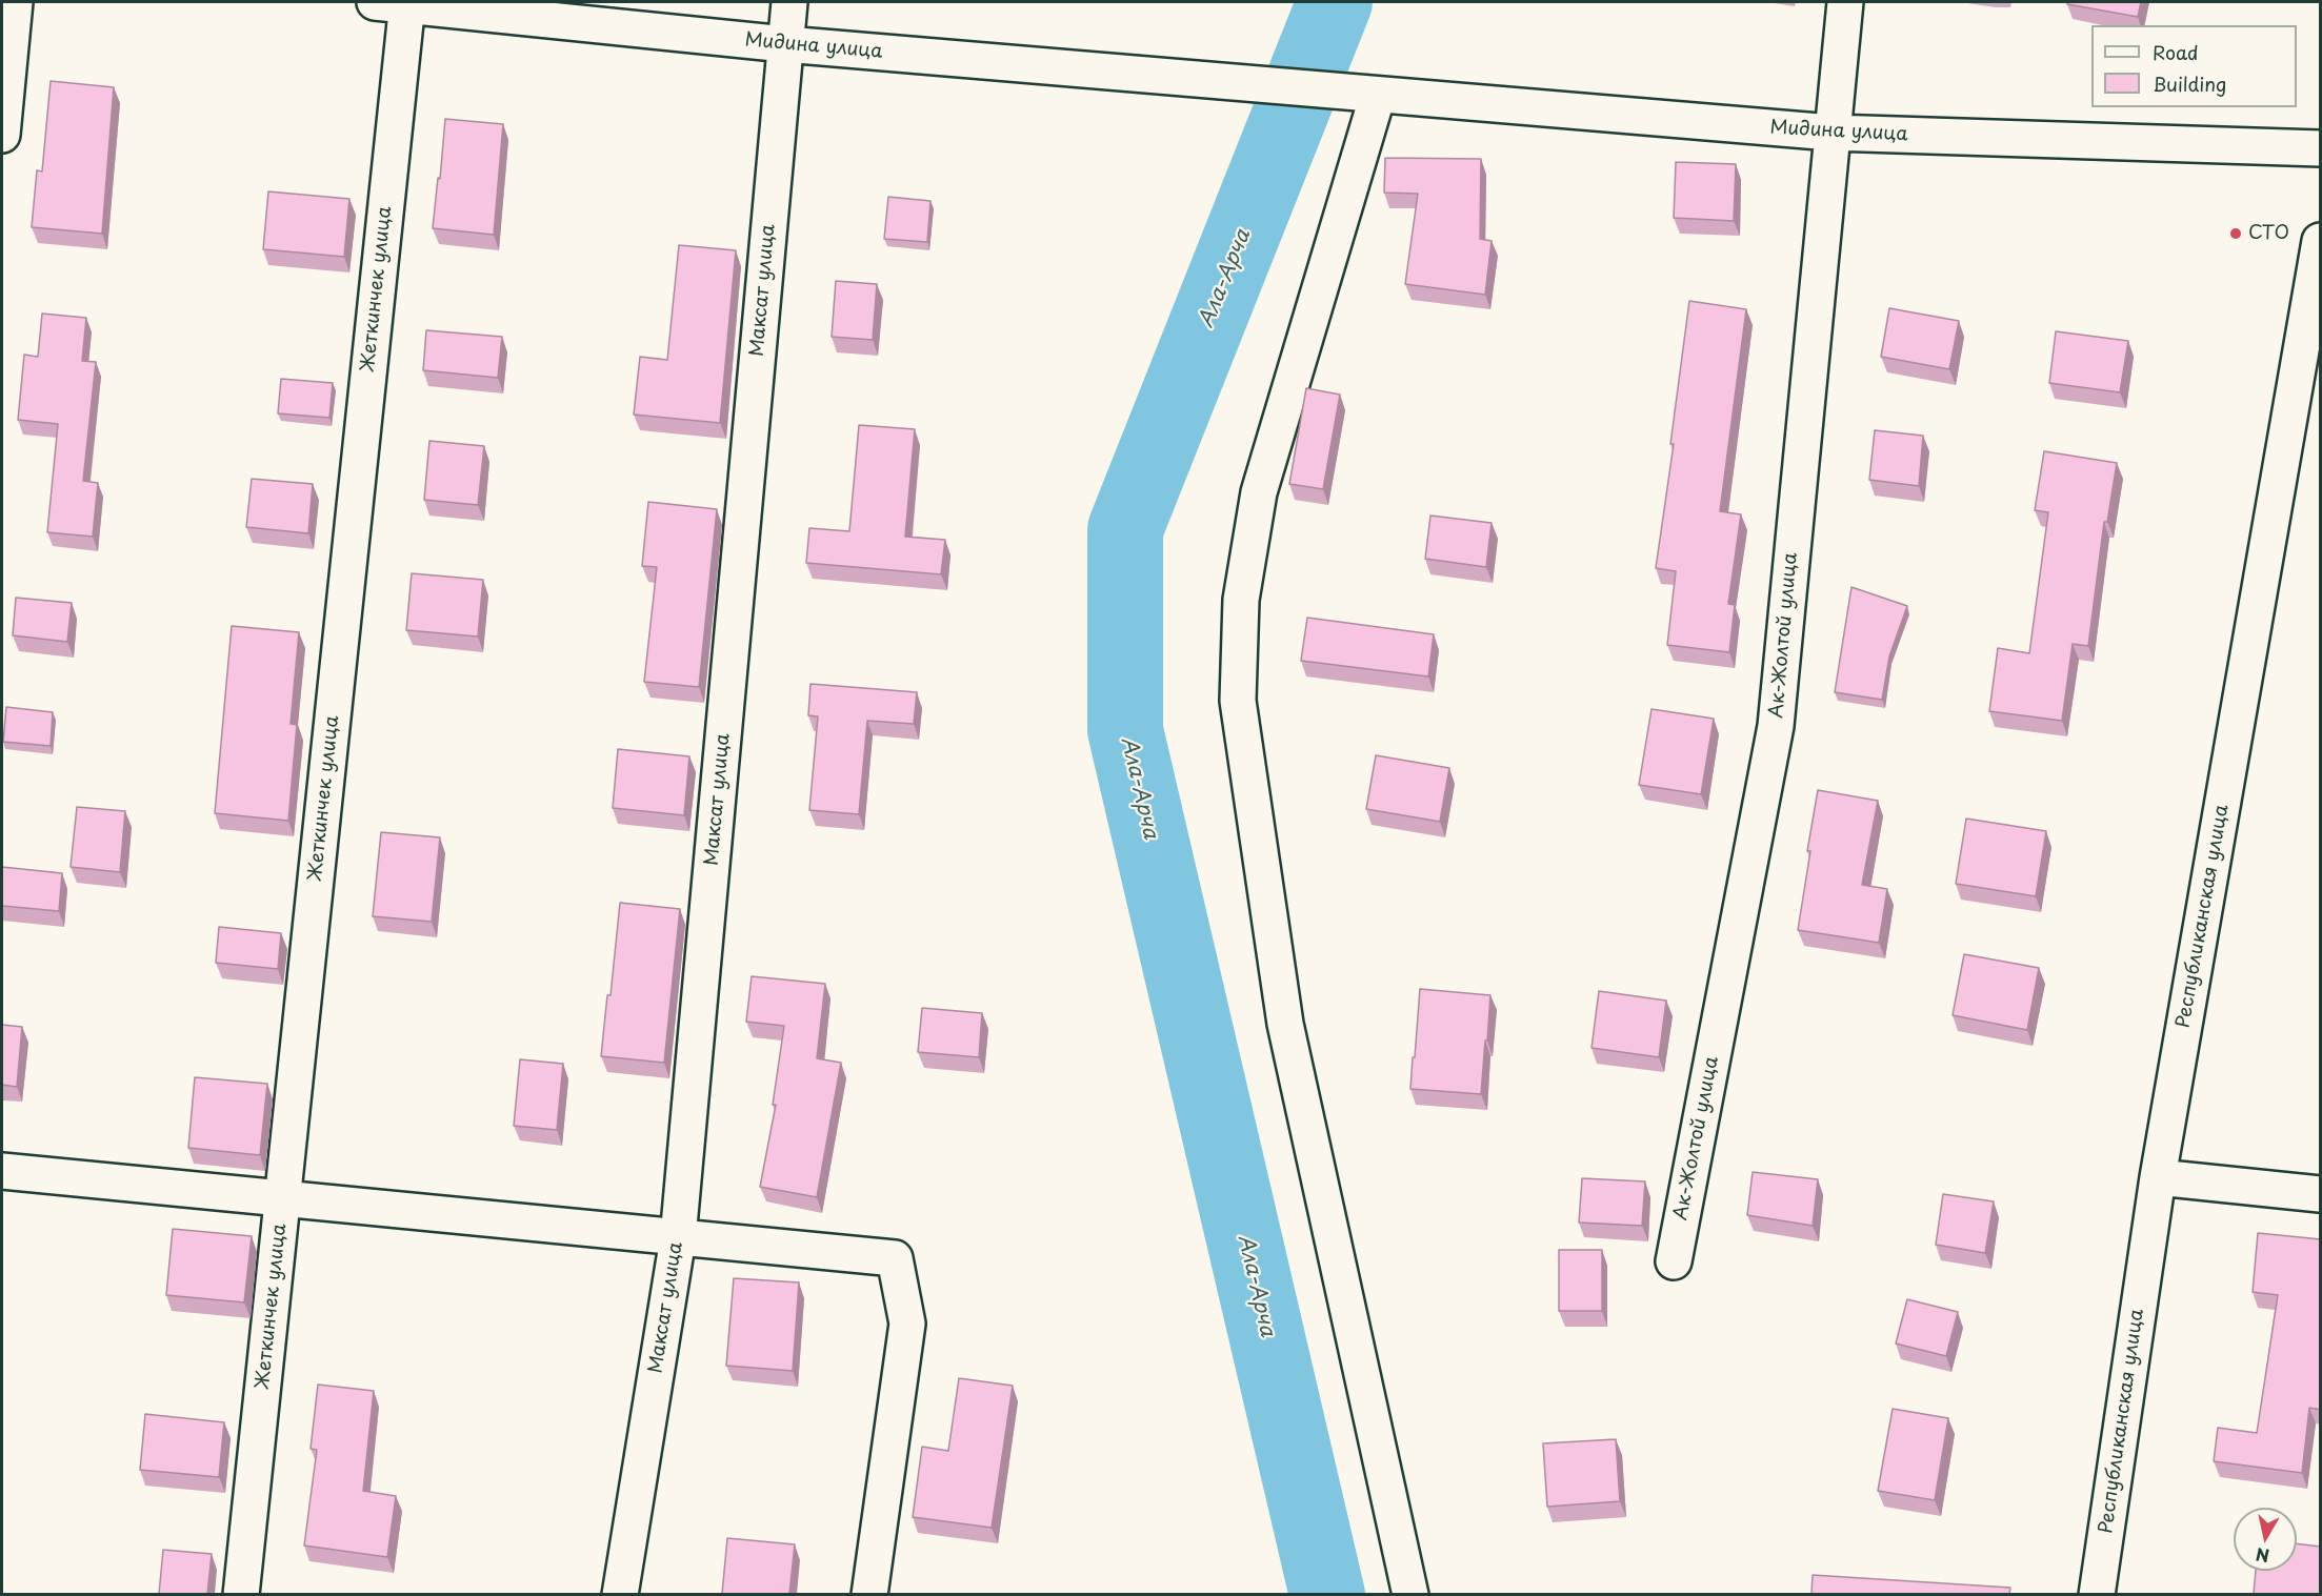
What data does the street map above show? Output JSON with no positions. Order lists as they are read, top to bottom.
{
  "streets": {
    "street": [
      "Мидина улица",
      "Жеткинчек улица",
      "Максат улица",
      "Ак-Жолтой улица",
      "Республиканская улица"
    ]
  },
  "crossings": [
    ["Мидина улица", "Жеткинчек улица"],
    ["Мидина улица", "Максат улица"],
    ["Мидина улица", "Ак-Жолтой улица"]
  ],
  "water": ["Ала-Арча"],
  "places": ["СТО"],
  "legend": ["Road", "Building"],
  "north": "bottom"
}
